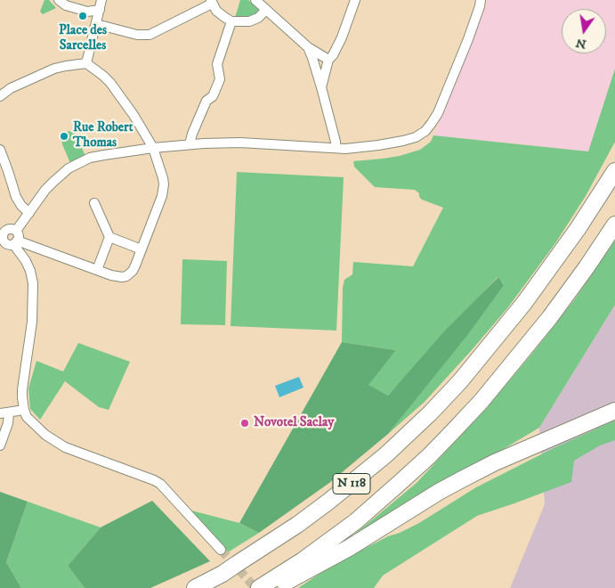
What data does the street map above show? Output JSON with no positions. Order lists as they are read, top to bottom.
{
  "streets": {
    "highway": ["N 118"]
  },
  "places": ["Place des Sarcelles", "Rue Robert Thomas", "Novotel Saclay"],
  "north": "bottom"
}
